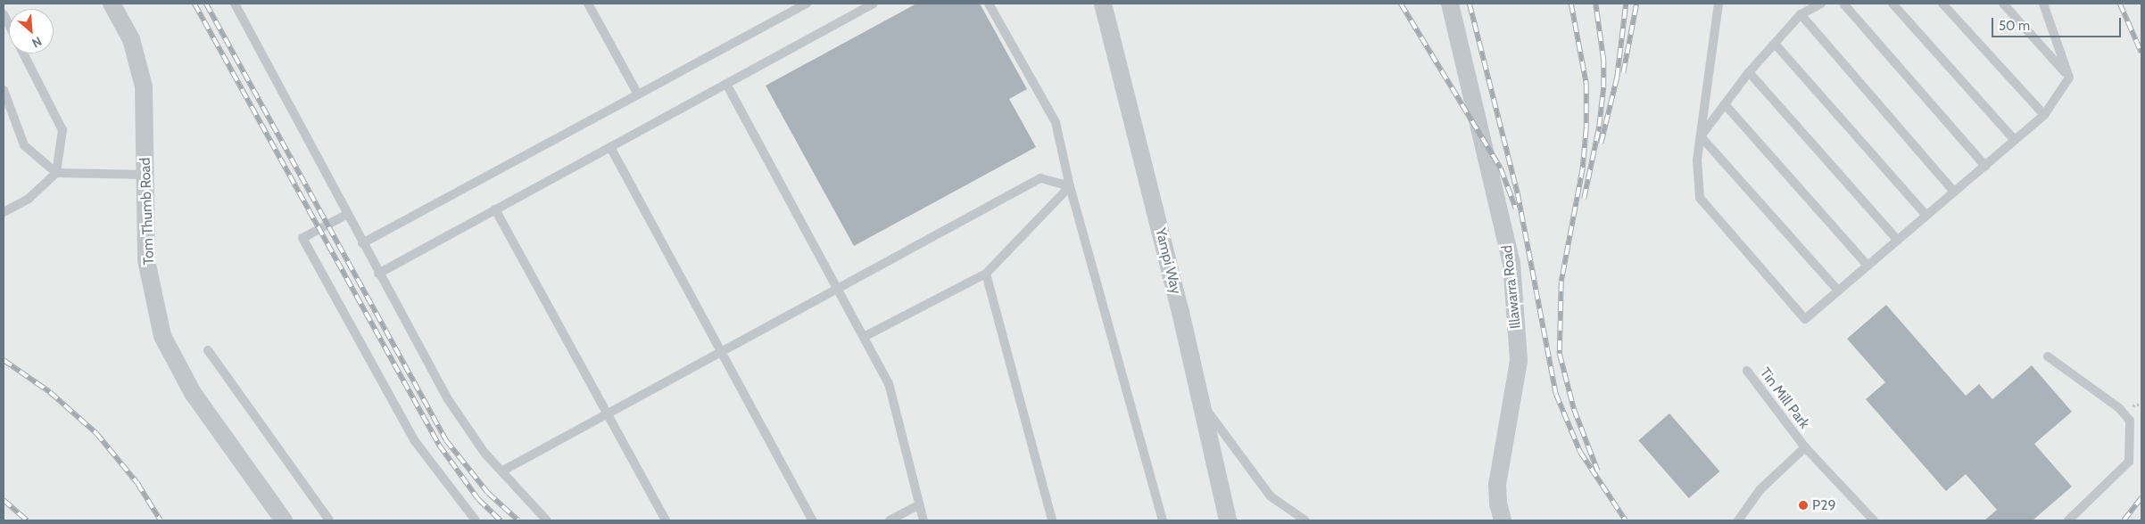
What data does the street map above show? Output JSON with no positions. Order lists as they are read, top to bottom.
{
  "streets": {
    "street": ["Tom Thumb Road", "Yampi Way", "Illawarra Road"],
    "lane": ["Tin Mill Park"]
  },
  "places": ["P29"],
  "scale_bar": "50 m",
  "north": "bottom right"
}
